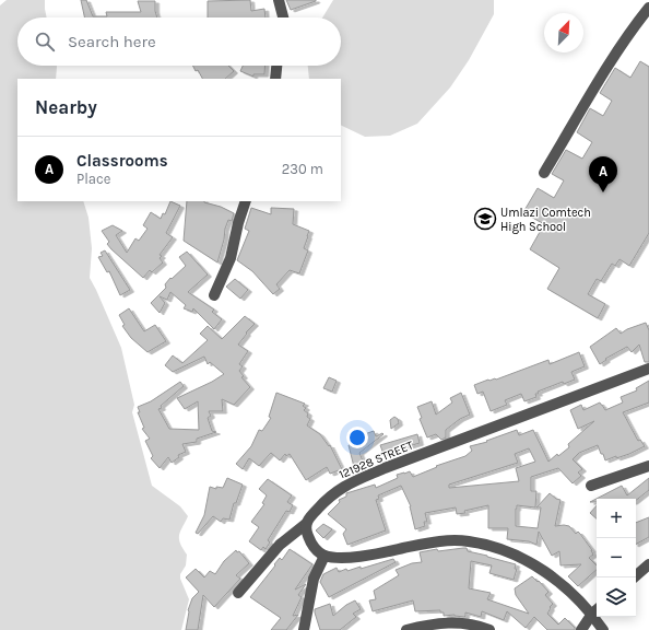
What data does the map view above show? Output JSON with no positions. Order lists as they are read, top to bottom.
{
  "streets": {
    "street": ["121928 STREET"]
  },
  "places": {
    "school or university": ["Umlazi Comtech High School"]
  },
  "north": "top right",
  "page": {
    "search": "Search here",
    "heading": "Nearby",
    "list": [
      {
        "mark": "A",
        "name": "Classrooms",
        "note": "Place",
        "value": "230 m"
      }
    ],
    "pins": "A",
    "map_buttons": ["+", "−"]
  }
}
